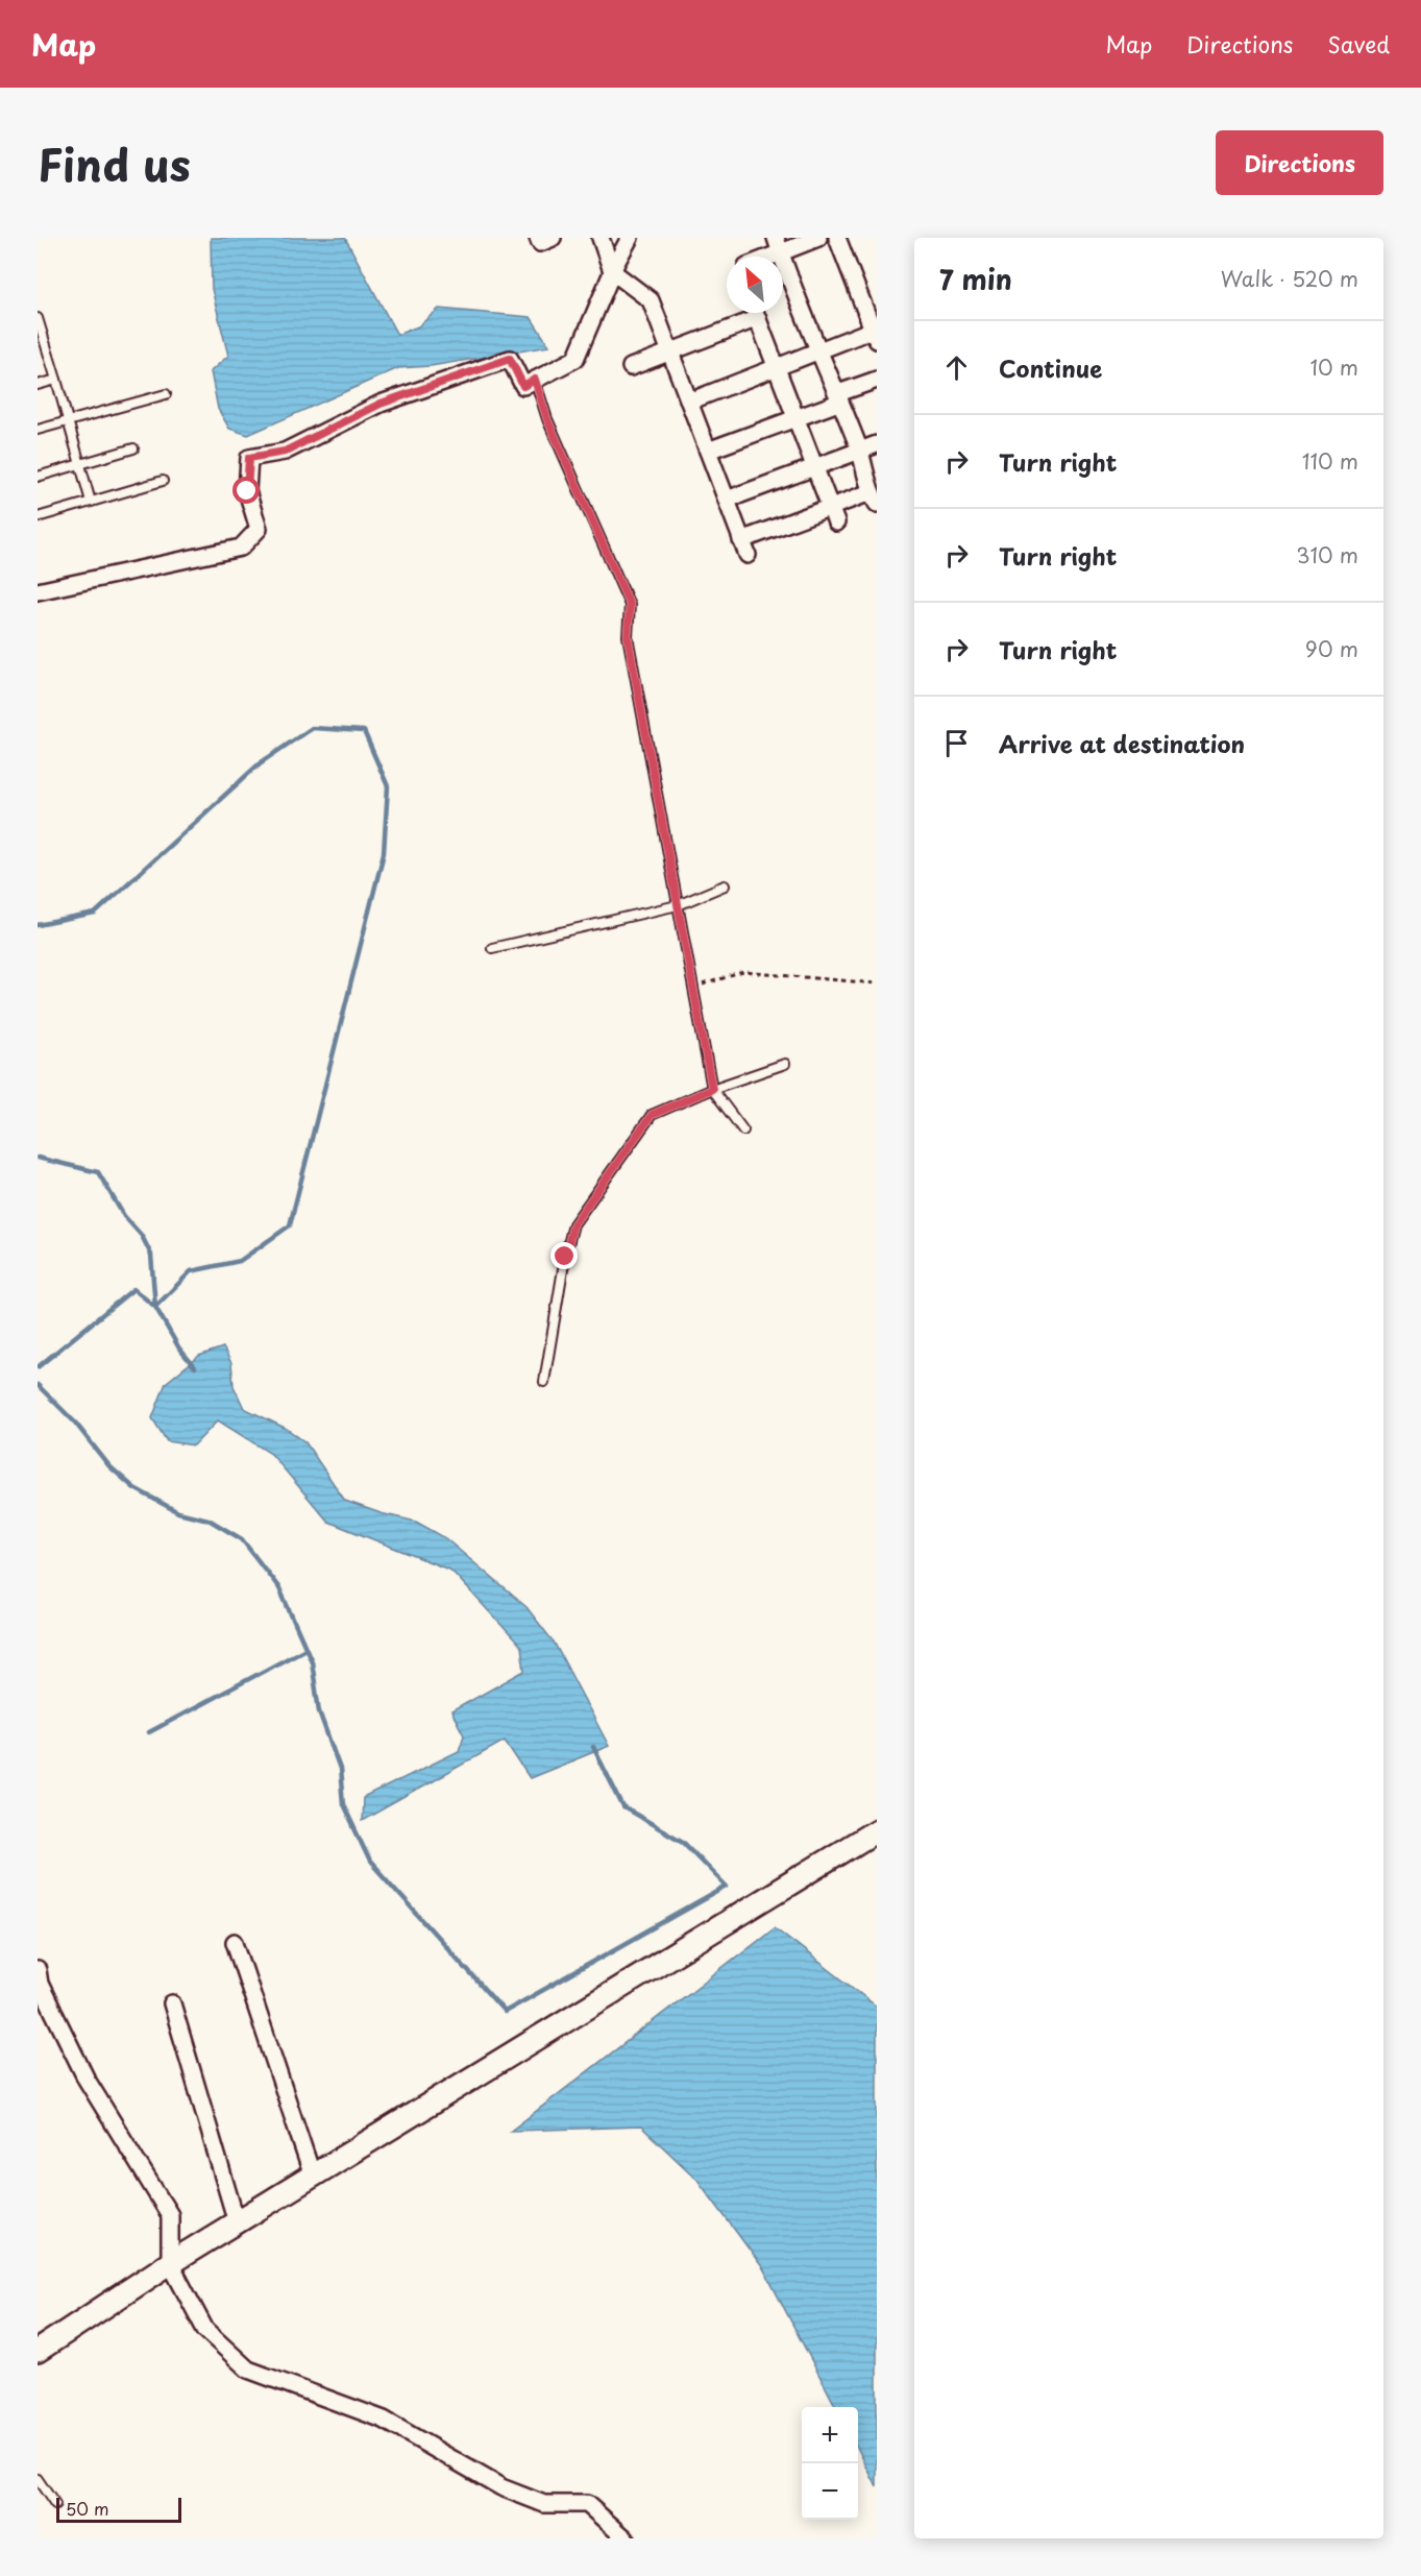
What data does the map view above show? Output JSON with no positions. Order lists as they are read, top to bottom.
{
  "scale_bar": "50 m",
  "north": "top left",
  "page": {
    "header": "Map",
    "nav": ["Map", "Directions", "Saved"],
    "title": "Find us",
    "buttons": "Directions",
    "heading": ["7 min", "Walk · 520 m"],
    "list": [
      ["Continue", "10 m"],
      ["Turn right", "110 m"],
      ["Turn right", "310 m"],
      ["Turn right", "90 m"],
      "Arrive at destination"
    ],
    "map_buttons": ["+", "−"],
    "scale": "50 m"
  }
}
